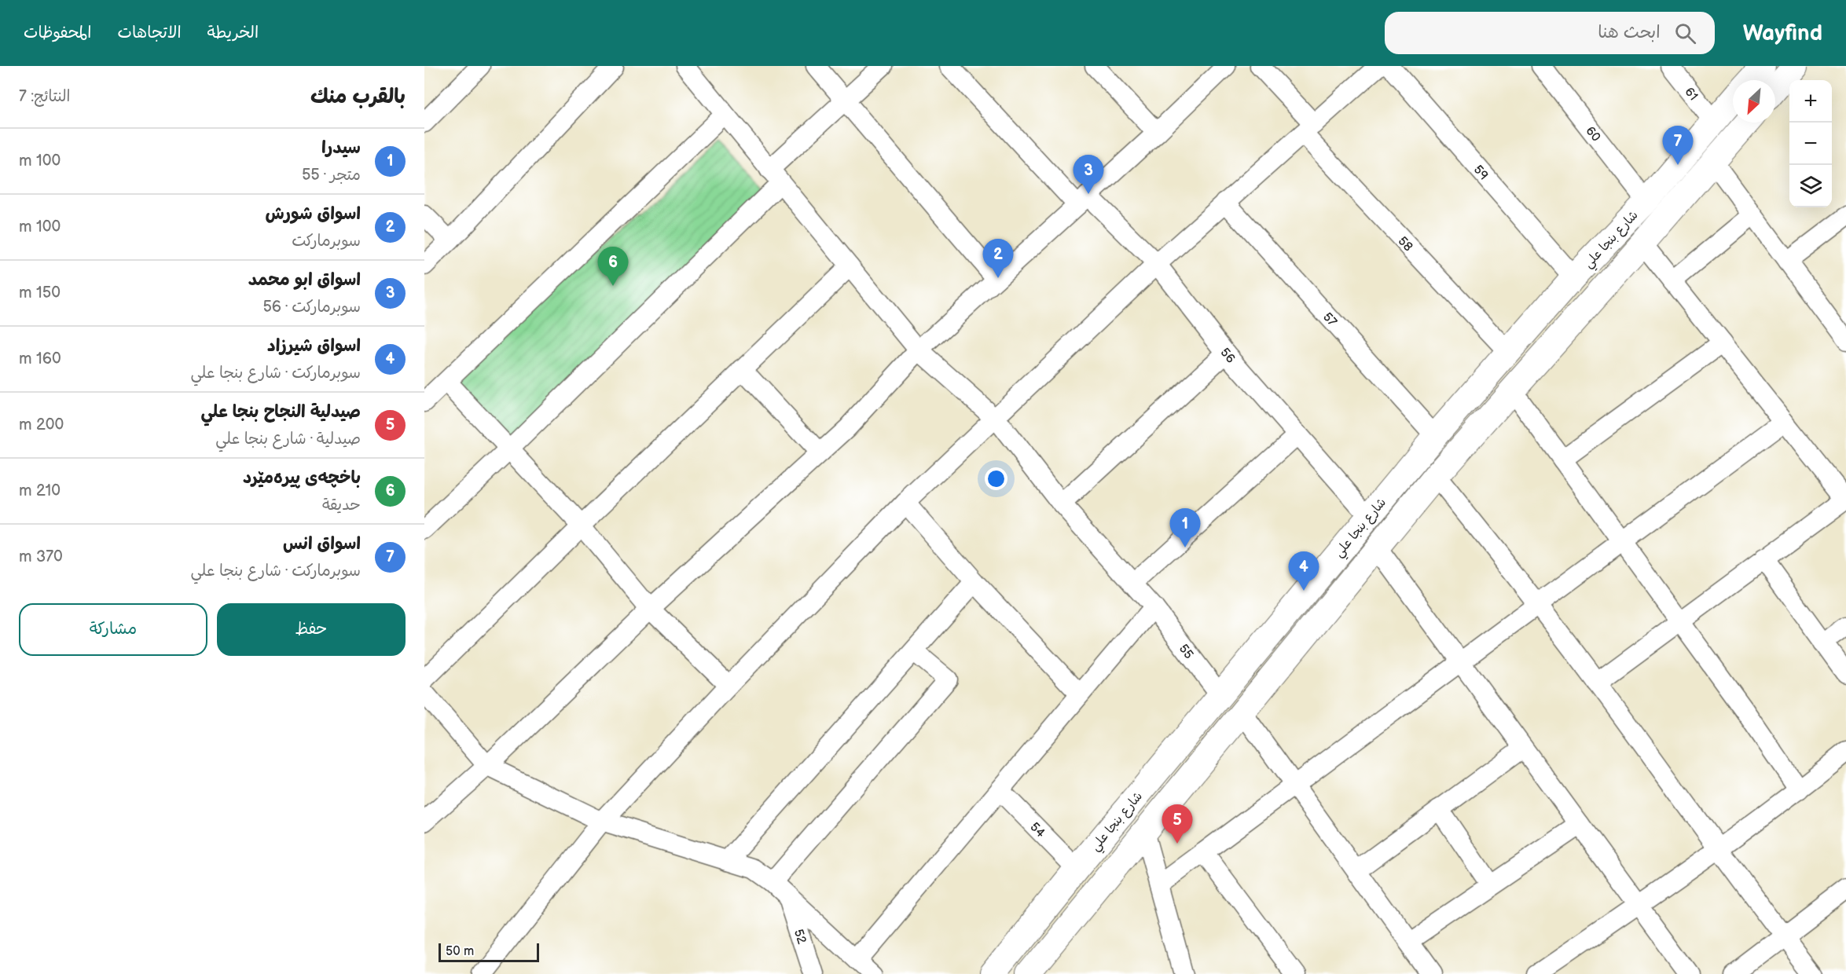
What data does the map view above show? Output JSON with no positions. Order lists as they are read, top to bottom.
{
  "streets": {
    "main road": ["شارع بنجا علي"],
    "street": [
      "61",
      "60",
      "59",
      "58",
      "57",
      "56",
      "55",
      "54",
      "52"
    ]
  },
  "crossings": [
    ["61", "شارع بنجا علي"],
    ["60", "شارع بنجا علي"],
    ["59", "شارع بنجا علي"],
    ["شارع بنجا علي", "58"],
    ["شارع بنجا علي", "57"],
    ["شارع بنجا علي", "56"],
    ["شارع بنجا علي", "55"],
    ["شارع بنجا علي", "54"]
  ],
  "scale_bar": "50 m",
  "north": "bottom left",
  "page": {
    "header": "Wayfind",
    "search": "ابحث هنا",
    "nav": ["الخريطة", "الاتجاهات", "المحفوظات"],
    "heading": ["بالقرب منك", "النتائج: 7"],
    "map_buttons": ["+", "−"],
    "pins": [
      "7",
      "3",
      "2",
      "6",
      "1",
      "4",
      "5"
    ],
    "list": [
      {
        "mark": "1",
        "name": "سيدرا",
        "note": "متجر · 55",
        "value": "100 m"
      },
      {
        "mark": "2",
        "name": "اسواق شورش",
        "note": "سوبرماركت",
        "value": "100 m"
      },
      {
        "mark": "3",
        "name": "اسواق ابو محمد",
        "note": "سوبرماركت · 56",
        "value": "150 m"
      },
      {
        "mark": "4",
        "name": "اسواق شيرزاد",
        "note": "سوبرماركت · شارع بنجا علي",
        "value": "160 m"
      },
      {
        "mark": "5",
        "name": "صيدلية النجاح بنجا علي",
        "note": "صيدلية · شارع بنجا علي",
        "value": "200 m"
      },
      {
        "mark": "6",
        "name": "باخچەی پیرەمێرد",
        "note": "حديقة",
        "value": "210 m"
      },
      {
        "mark": "7",
        "name": "اسواق انس",
        "note": "سوبرماركت · شارع بنجا علي",
        "value": "370 m"
      }
    ],
    "buttons": ["حفظ", "مشاركة"],
    "scale": "50 m"
  }
}
